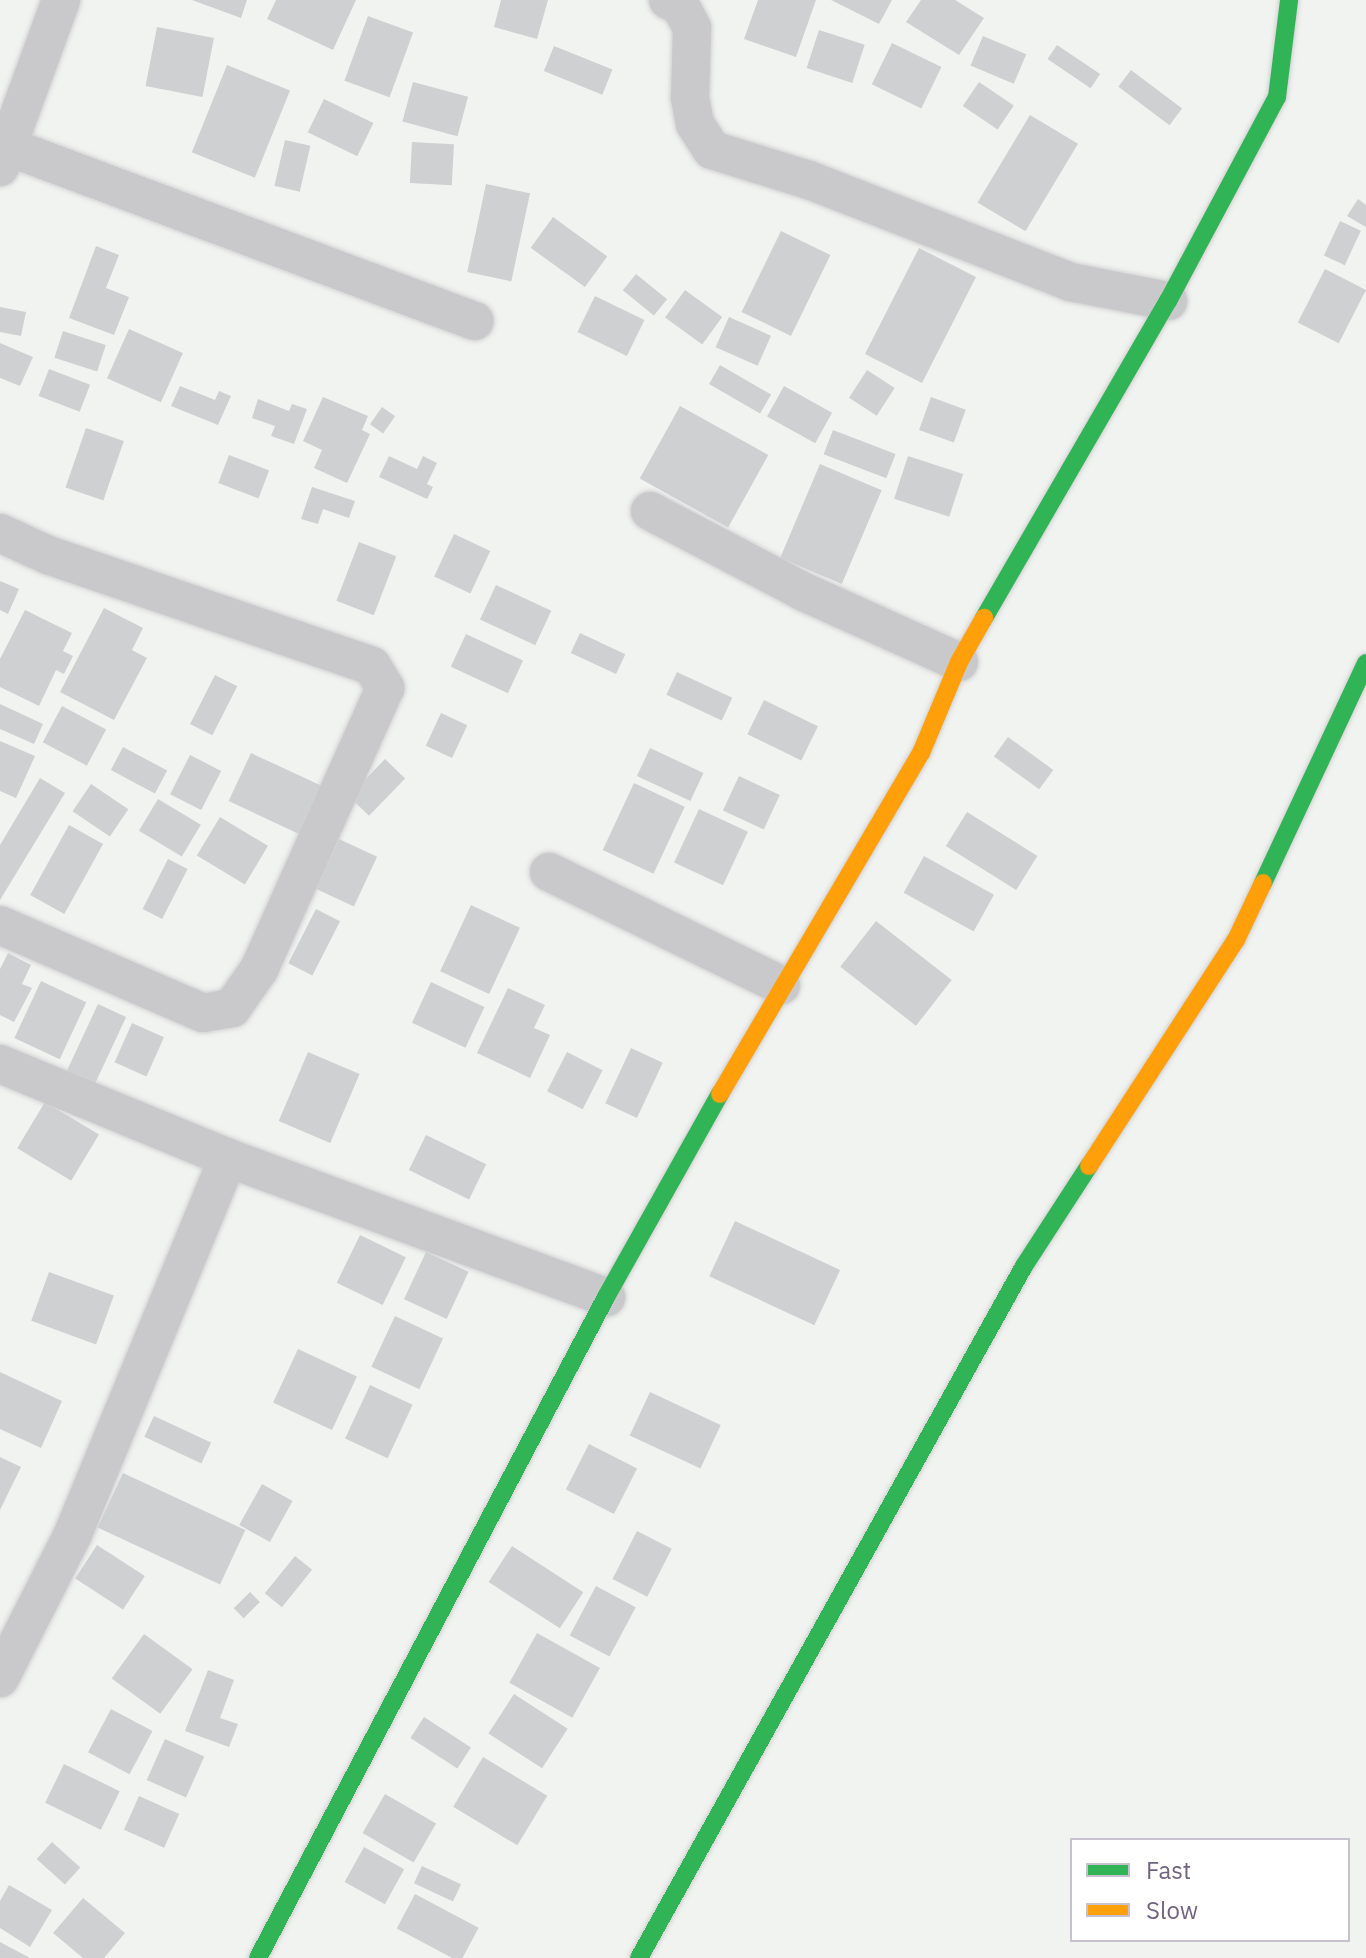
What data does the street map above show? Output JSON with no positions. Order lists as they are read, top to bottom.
{
  "legend": ["Fast", "Slow"]
}
